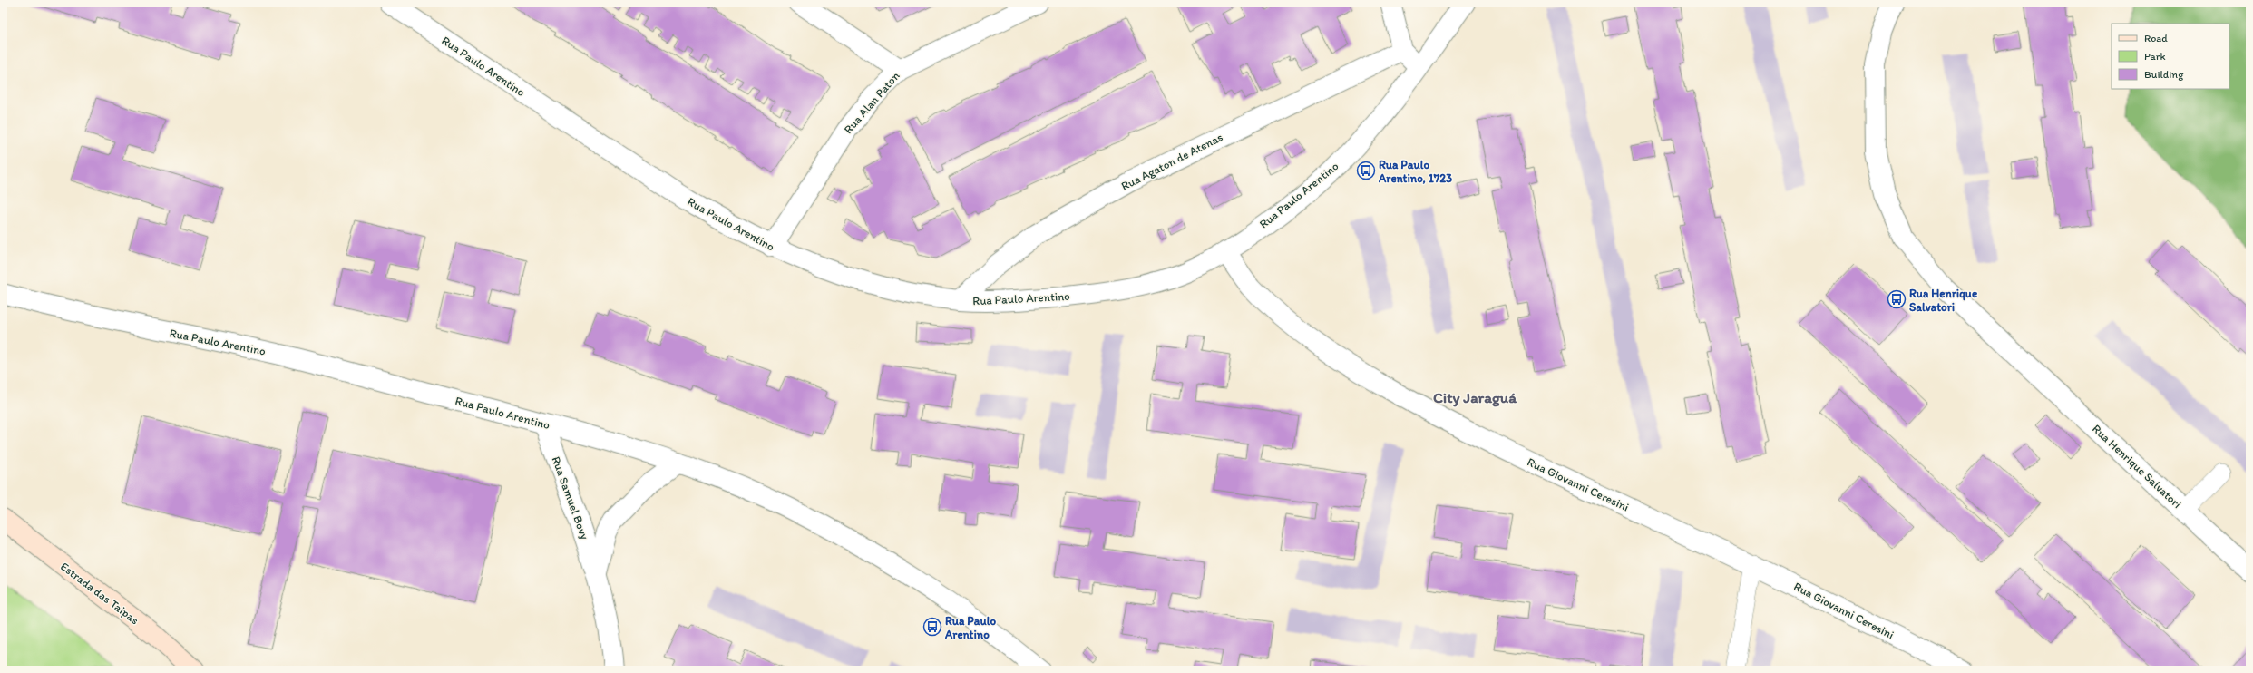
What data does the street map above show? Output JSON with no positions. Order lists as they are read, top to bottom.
{
  "streets": {
    "main road": ["Estrada das Taipas"],
    "street": [
      "Rua Paulo Arentino",
      "Rua Alan Paton",
      "Rua Agaton de Atenas",
      "Rua Henrique Salvatori",
      "Rua Giovanni Ceresini",
      "Rua Samuel Bovy"
    ]
  },
  "crossings": [
    ["Rua Paulo Arentino", "Rua Alan Paton"],
    ["Rua Paulo Arentino", "Rua Agaton de Atenas"],
    ["Rua Paulo Arentino", "Rua Giovanni Ceresini"],
    ["Rua Paulo Arentino", "Rua Samuel Bovy"]
  ],
  "districts": ["City Jaraguá"],
  "places": {
    "bus stop": ["Rua Paulo Arentino, 1723", "Rua Henrique Salvatori", "Rua Paulo Arentino"]
  },
  "legend": ["Road", "Park", "Building"]
}
